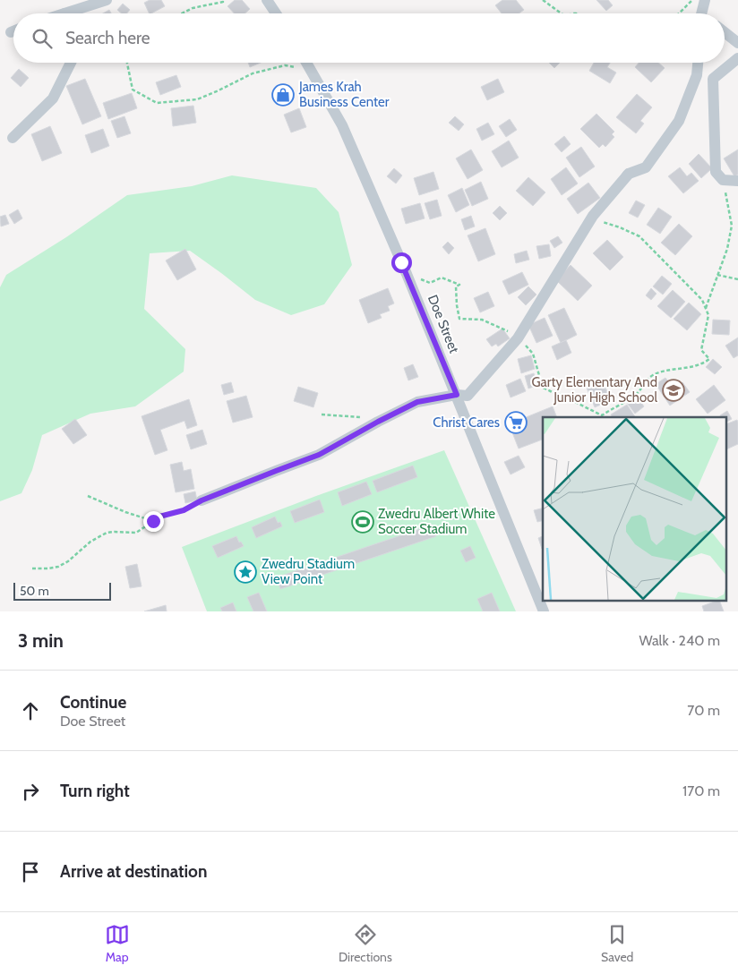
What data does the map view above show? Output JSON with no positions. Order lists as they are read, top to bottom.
{
  "streets": {
    "street": ["Doe Street"]
  },
  "places": {
    "shop": ["James Krah Business Center"],
    "school or university": ["Garty Elementary And Junior High School"],
    "supermarket": ["Christ Cares"],
    "sports": ["Zwedru Albert White Soccer Stadium"],
    "place": ["Zwedru Stadium View Point"]
  },
  "scale_bar": "50 m",
  "page": {
    "search": "Search here",
    "scale": "50 m",
    "heading": ["3 min", "Walk · 240 m"],
    "list": [
      ["Continue", "Doe Street", "70 m"],
      ["Turn right", "170 m"],
      "Arrive at destination"
    ],
    "nav": ["Map", "Directions", "Saved"]
  }
}
